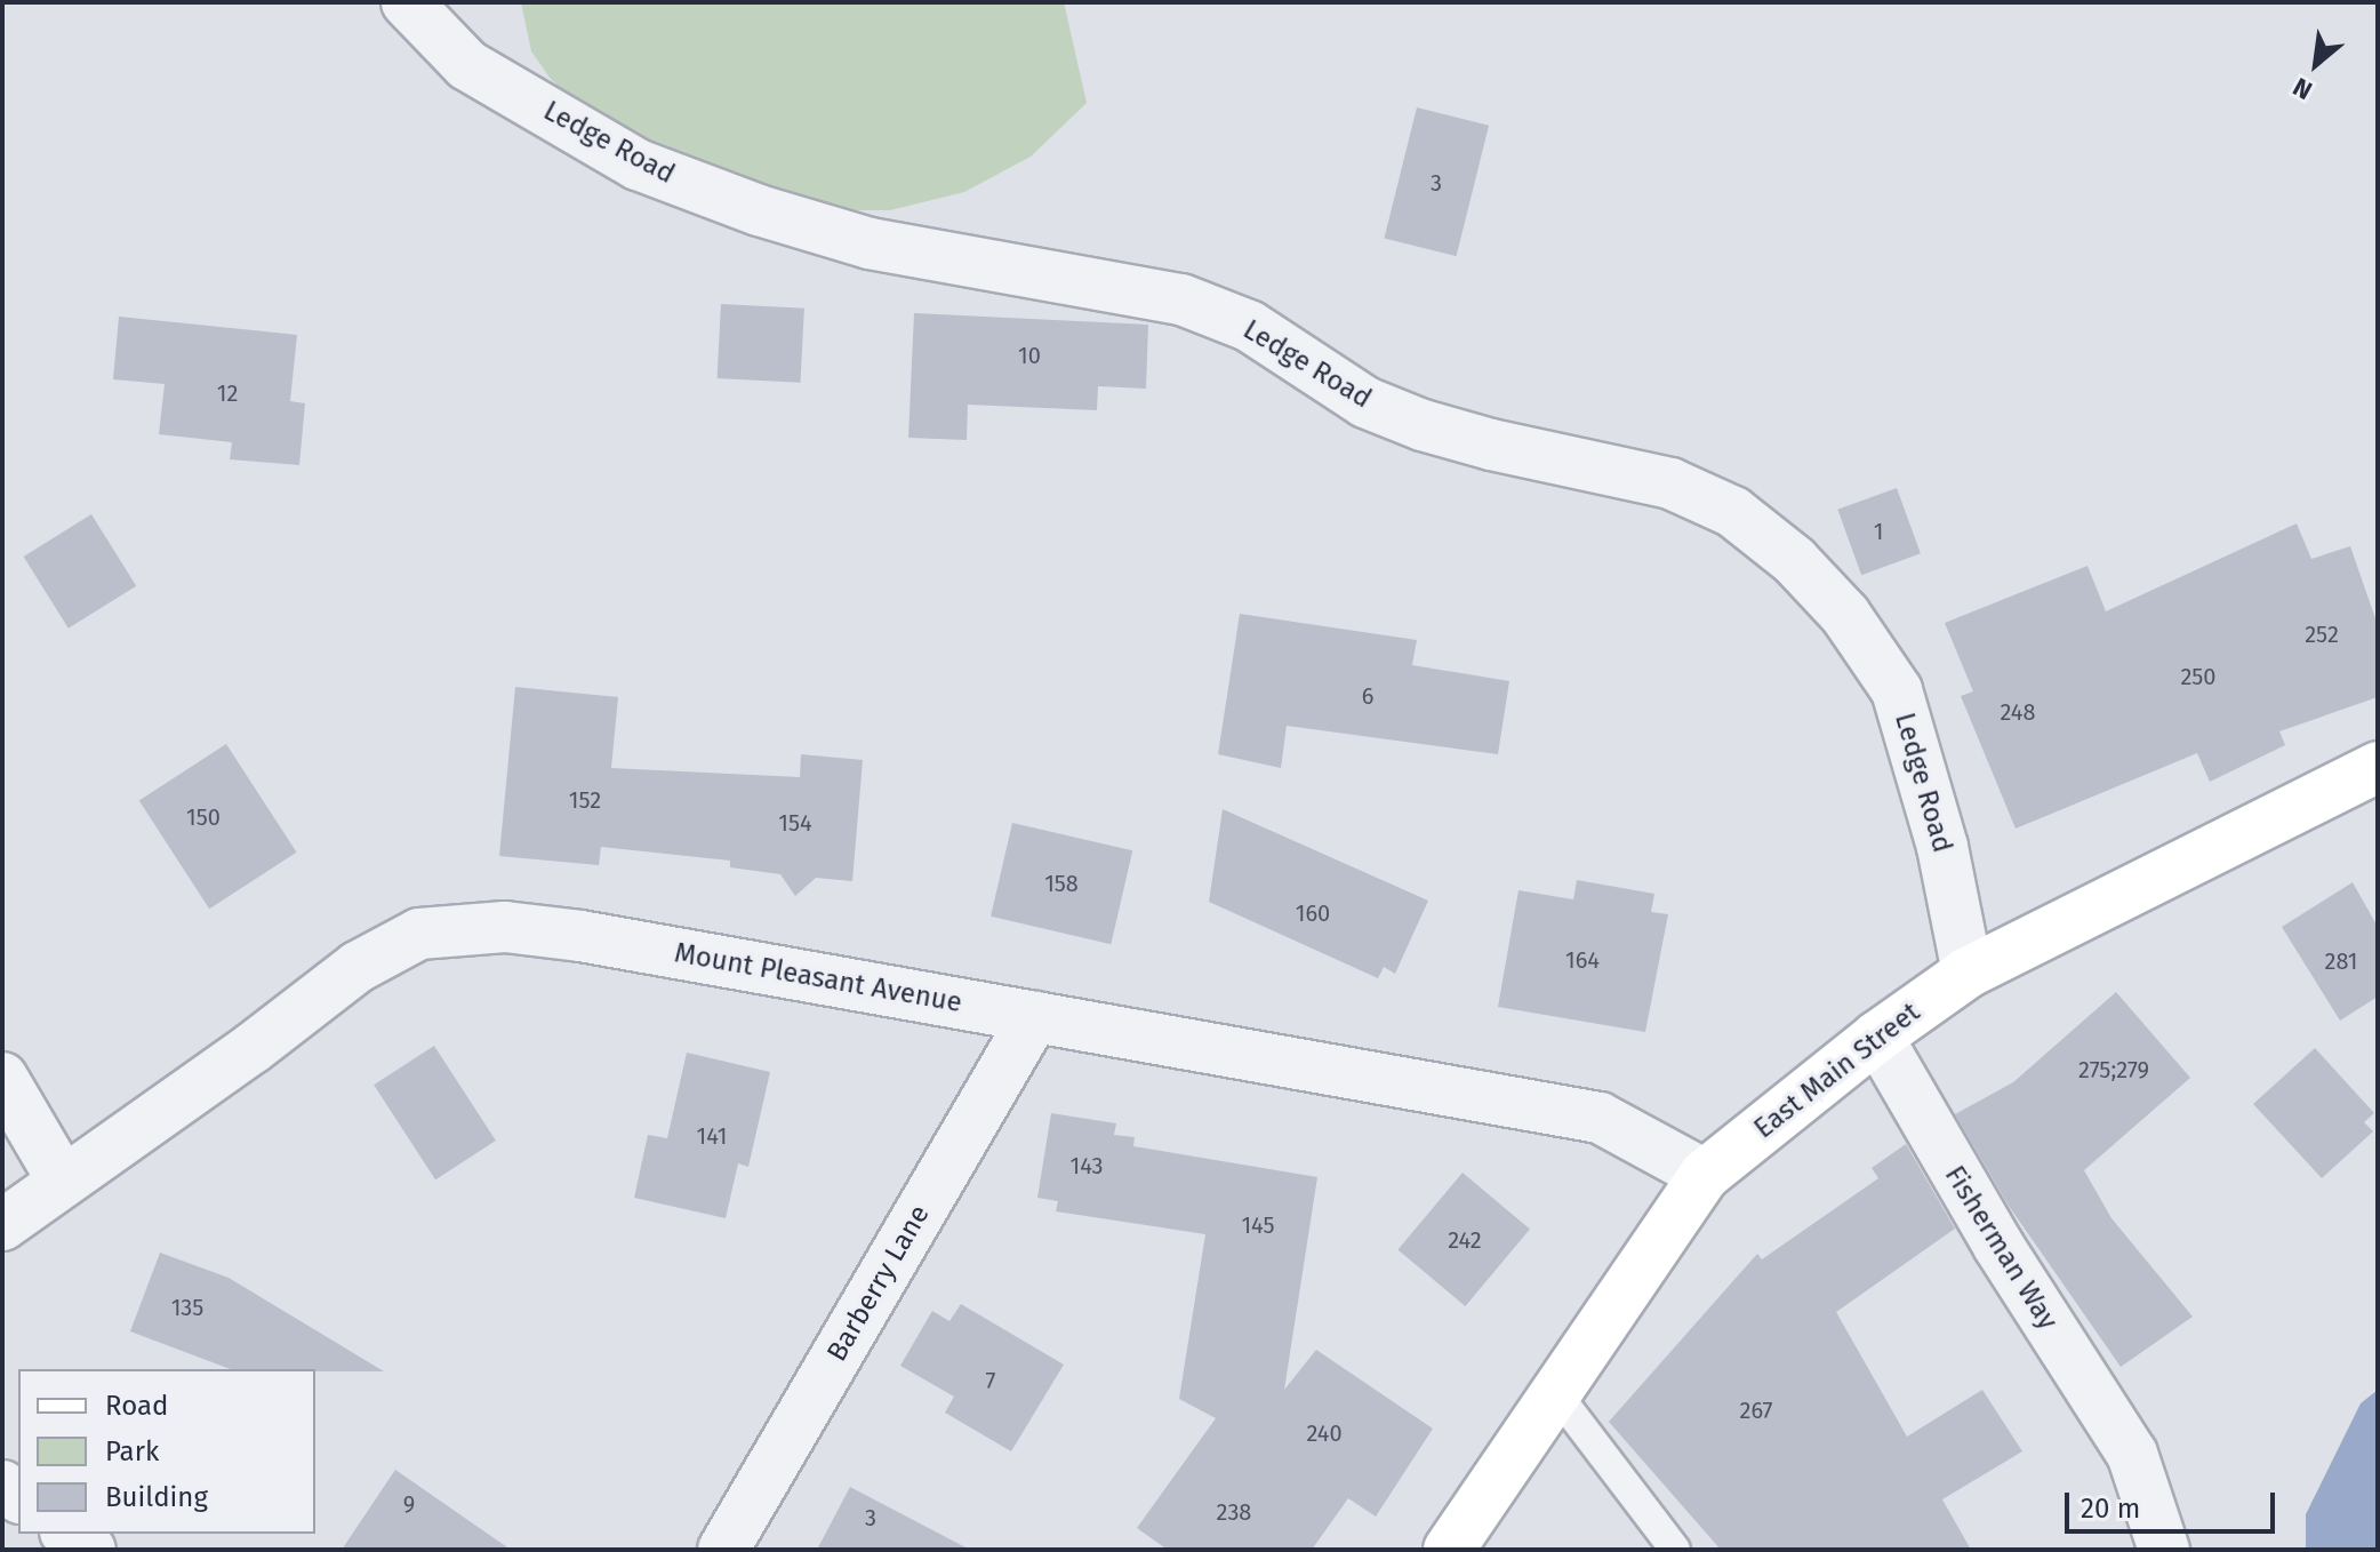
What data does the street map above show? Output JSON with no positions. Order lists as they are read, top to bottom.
{
  "streets": {
    "main road": ["East Main Street"],
    "street": [
      "Ledge Road",
      "Mount Pleasant Avenue",
      "Fisherman Way",
      "Barberry Lane"
    ]
  },
  "crossings": [
    ["Ledge Road", "East Main Street"],
    ["Mount Pleasant Avenue", "East Main Street"],
    ["Mount Pleasant Avenue", "Barberry Lane"],
    ["East Main Street", "Fisherman Way"]
  ],
  "house_numbers": [
    "3",
    "10",
    "12",
    "1",
    "252",
    "250",
    "6",
    "248",
    "152",
    "150",
    "154",
    "158",
    "160",
    "164",
    "281",
    "275;279",
    "141",
    "143",
    "145",
    "242",
    "135",
    "7",
    "267",
    "240",
    "9",
    "238",
    "3"
  ],
  "legend": ["Road", "Park", "Building"],
  "scale_bar": "20 m",
  "north": "bottom left"
}
